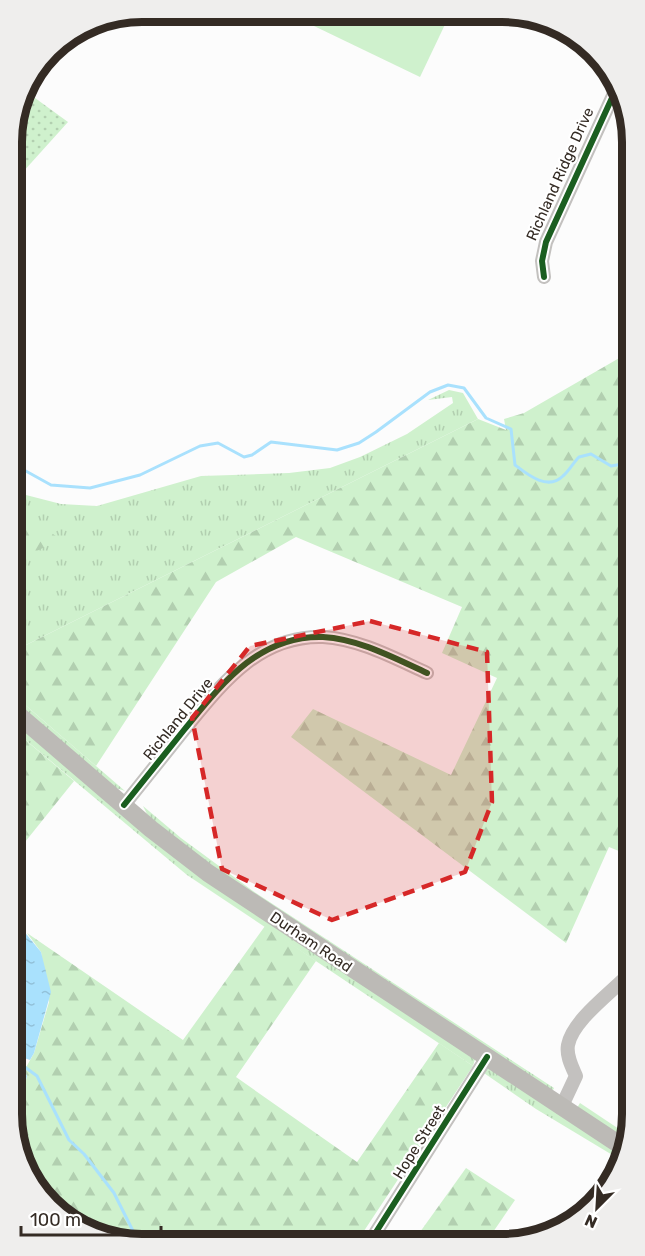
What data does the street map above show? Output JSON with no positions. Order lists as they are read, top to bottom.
{
  "streets": {
    "main road": ["Durham Road"],
    "street": ["Richland Ridge Drive", "Richland Drive", "Hope Street"]
  },
  "crossings": [
    ["Richland Drive", "Durham Road"],
    ["Durham Road", "Hope Street"]
  ],
  "scale_bar": "100 m",
  "north": "bottom left"
}
